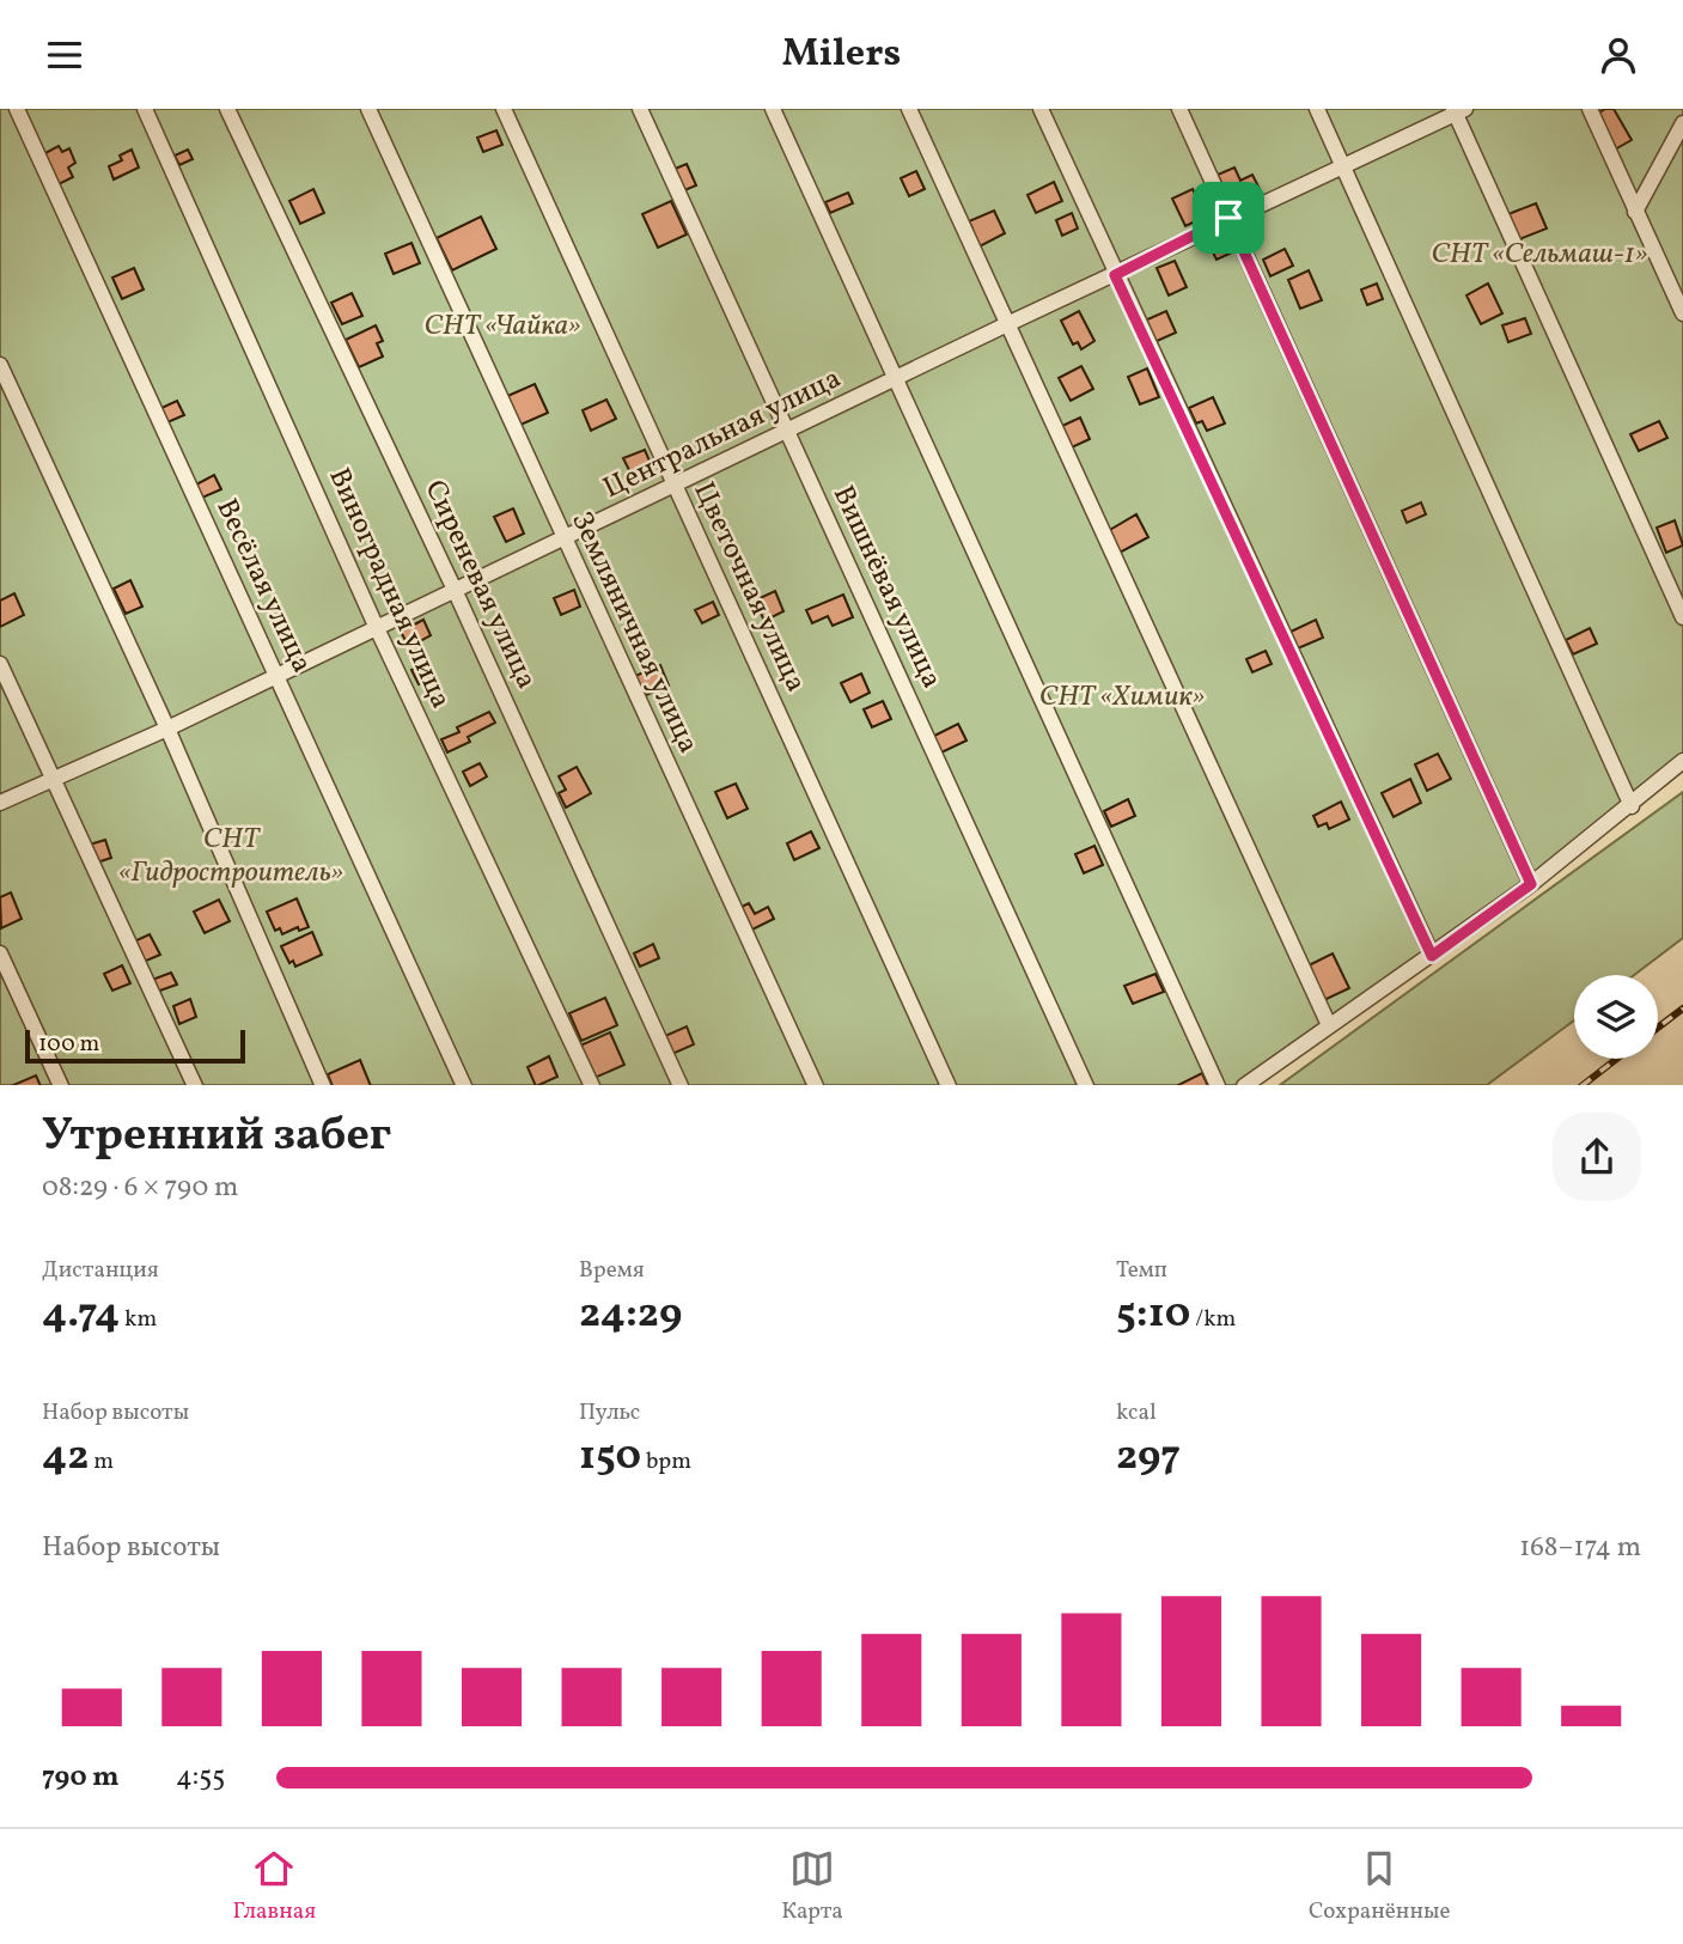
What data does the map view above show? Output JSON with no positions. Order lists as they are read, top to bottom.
{
  "streets": {
    "street": [
      "Центральная улица",
      "Сиреневая улица",
      "Весёлая улица",
      "Цветочная улица",
      "Вишнёвая улица",
      "Виноградная улица",
      "Земляничная улица"
    ]
  },
  "crossings": [
    ["Центральная улица", "Сиреневая улица"],
    ["Центральная улица", "Весёлая улица"],
    ["Центральная улица", "Цветочная улица"],
    ["Центральная улица", "Вишнёвая улица"],
    ["Центральная улица", "Виноградная улица"],
    ["Центральная улица", "Земляничная улица"]
  ],
  "parks": [
    "СНТ «Сельмаш-1»",
    "СНТ «Чайка»",
    "СНТ «Химик»",
    "СНТ «Гидростроитель»"
  ],
  "scale_bar": "100 m",
  "page": {
    "header": "Milers",
    "scale": "100 m",
    "heading": ["Утренний забег", "08:29 · 6 × 790 m"],
    "stats": [
      ["Дистанция", "4.74 km"],
      ["Время", "24:29"],
      ["Темп", "5:10 /km"],
      ["Набор высоты", "42 m"],
      ["Пульс", "150 bpm"],
      ["kcal", "297"]
    ],
    "chart": ["Набор высоты", "168–174 m"],
    "list": [
      {
        "name": "790 m",
        "note": "4:55"
      }
    ],
    "tabs": ["Главная", "Карта", "Сохранённые"]
  }
}
